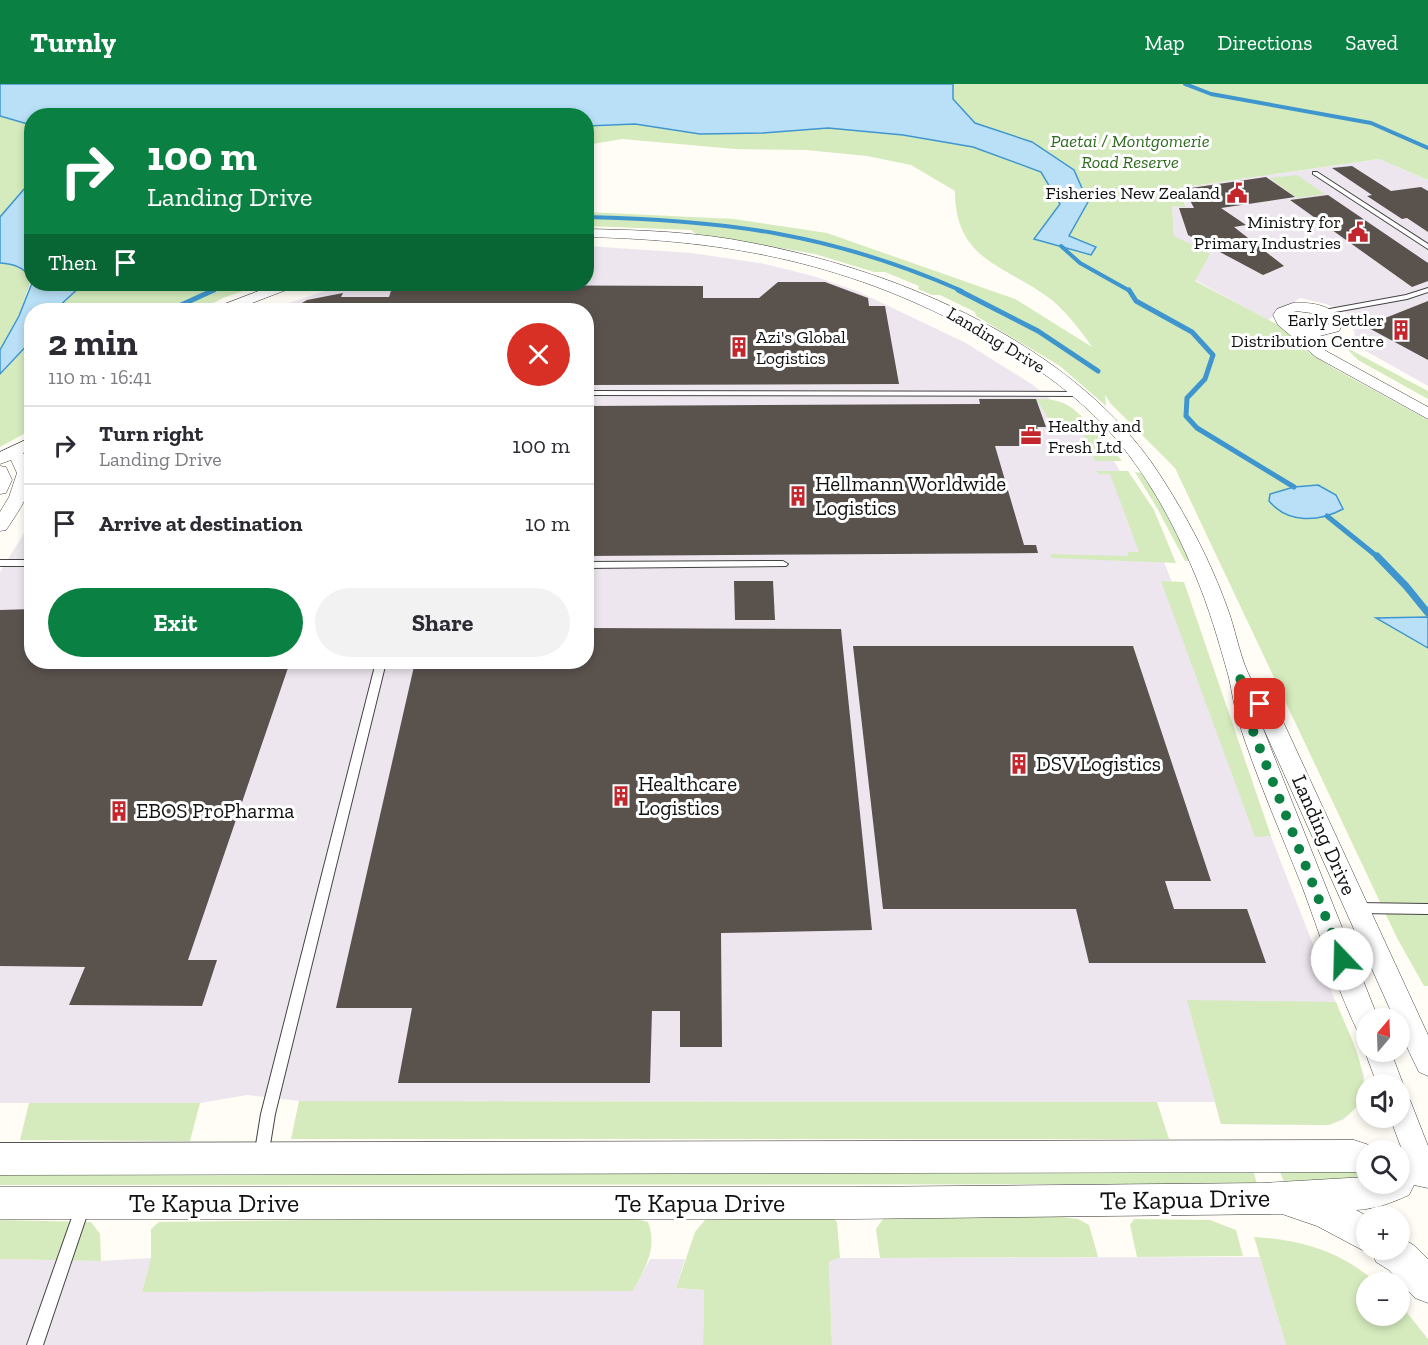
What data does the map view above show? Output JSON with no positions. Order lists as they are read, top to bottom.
{
  "streets": {
    "street": ["Landing Drive", "Te Kapua Drive"]
  },
  "parks": ["Paetai / Montgomerie Road Reserve"],
  "places": {
    "public building": ["Fisheries New Zealand", "Ministry for Primary Industries"],
    "building": [
      "Early Settler Distribution Centre",
      "Azi's Global Logistics",
      "Hellmann Worldwide Logistics",
      "DSV Logistics",
      "Healthcare Logistics",
      "EBOS ProPharma"
    ],
    "office": ["Healthy and Fresh Ltd"]
  },
  "north": "top",
  "page": {
    "header": "Turnly",
    "nav": ["Map", "Directions", "Saved"],
    "turn": ["100 m", "Landing Drive"],
    "then": "Then",
    "heading": ["2 min", "110 m · 16:41"],
    "list": [
      {
        "name": "Turn right",
        "note": "Landing Drive",
        "value": "100 m"
      },
      {
        "name": "Arrive at destination",
        "value": "10 m"
      }
    ],
    "buttons": ["Exit", "Share"],
    "map_buttons": ["+", "−"]
  }
}
